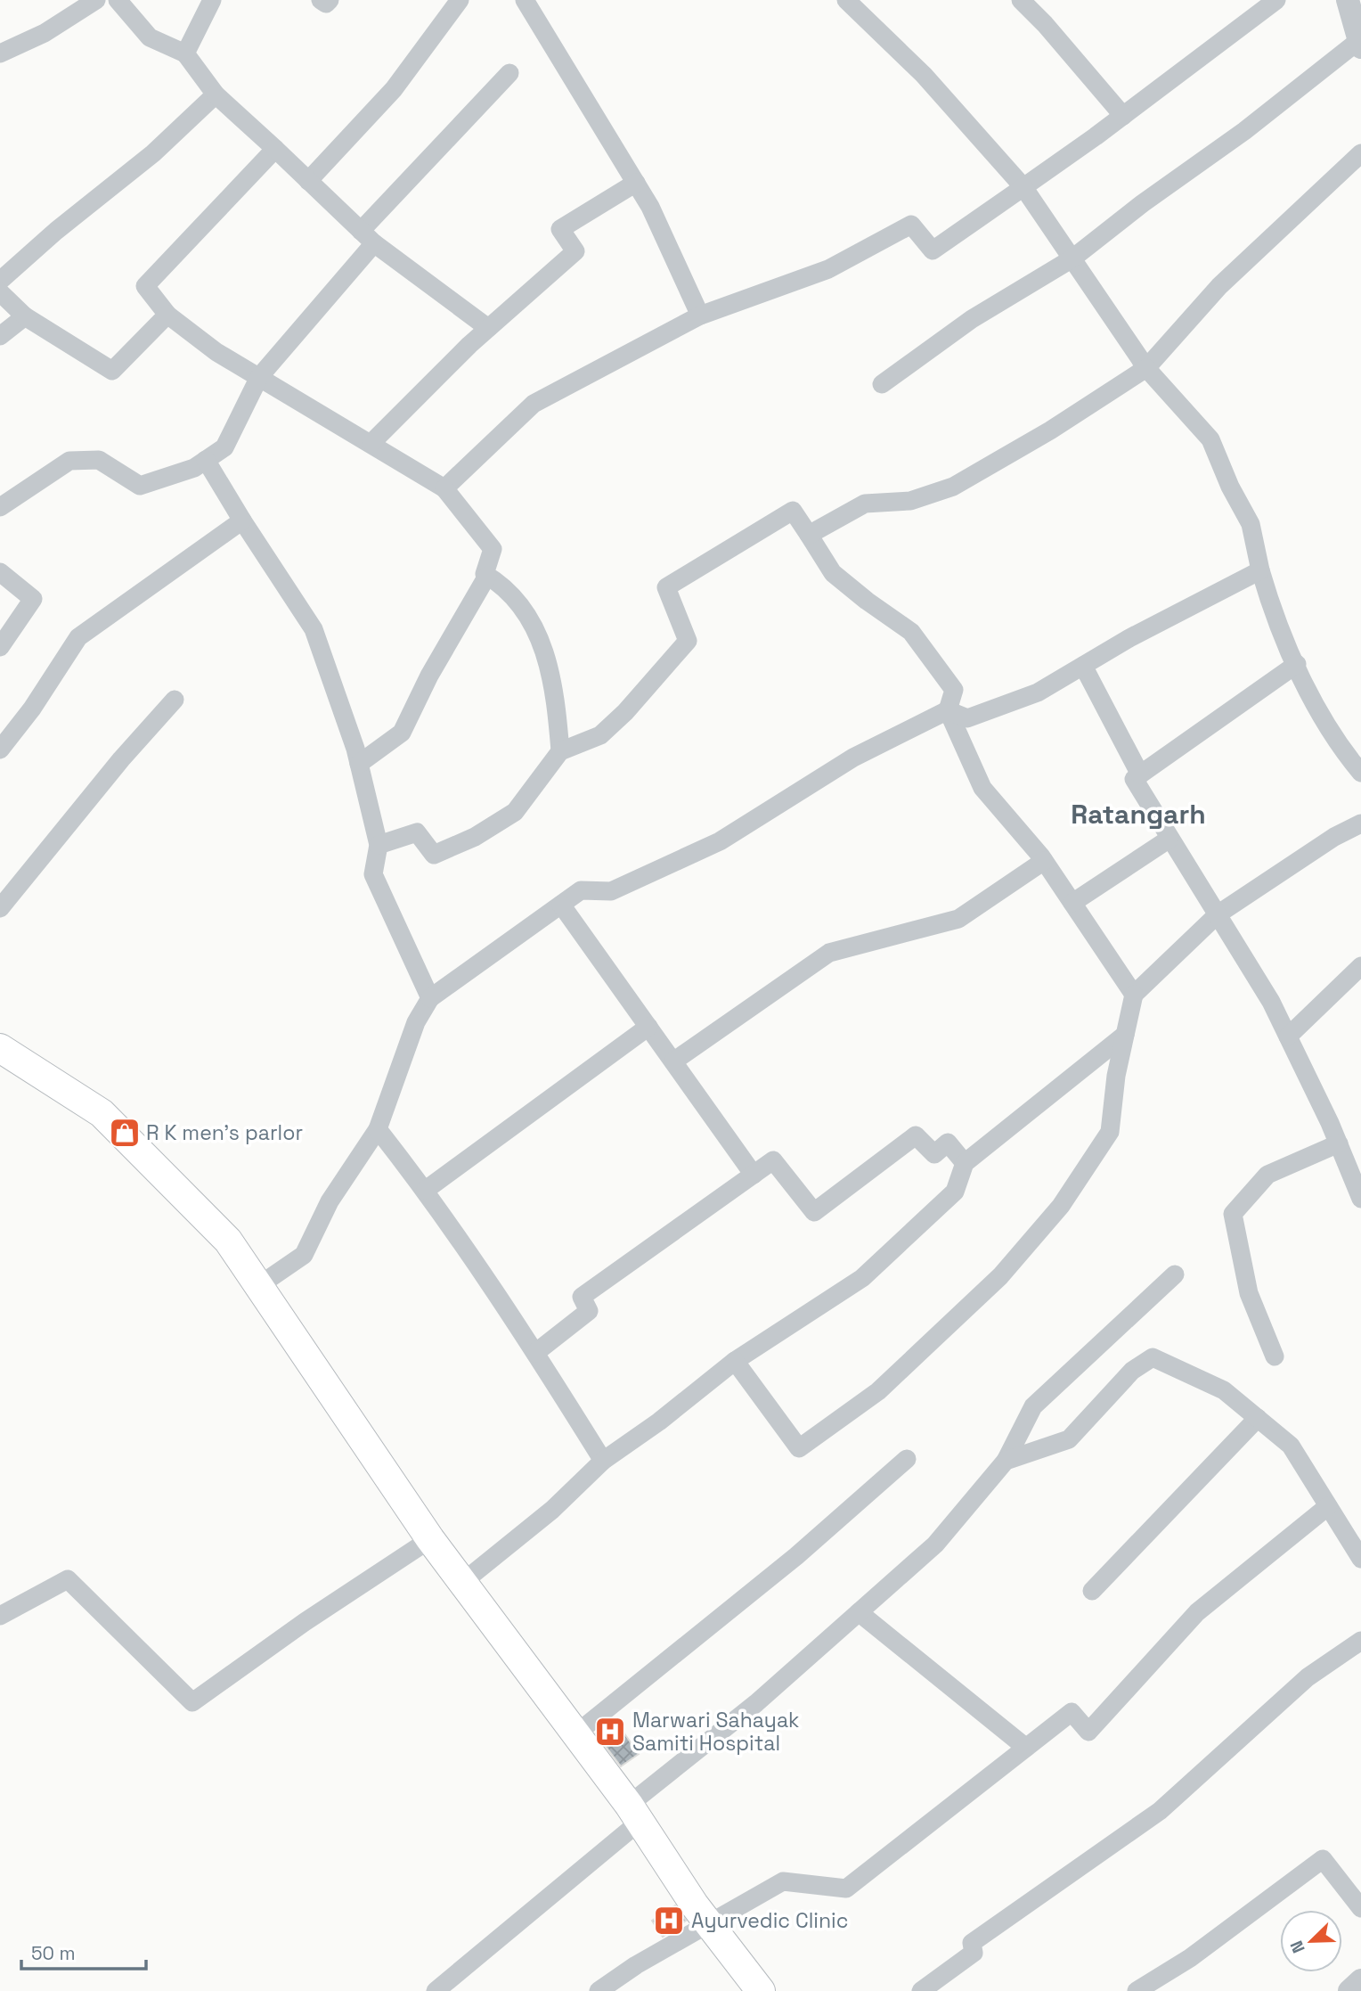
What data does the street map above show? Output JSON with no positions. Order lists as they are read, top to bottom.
{
  "districts": ["Ratangarh"],
  "places": {
    "shop": ["R K men's parlor"],
    "hospital": ["Marwari Sahayak Samiti Hospital", "Ayurvedic Clinic"]
  },
  "scale_bar": "50 m",
  "north": "bottom left"
}
